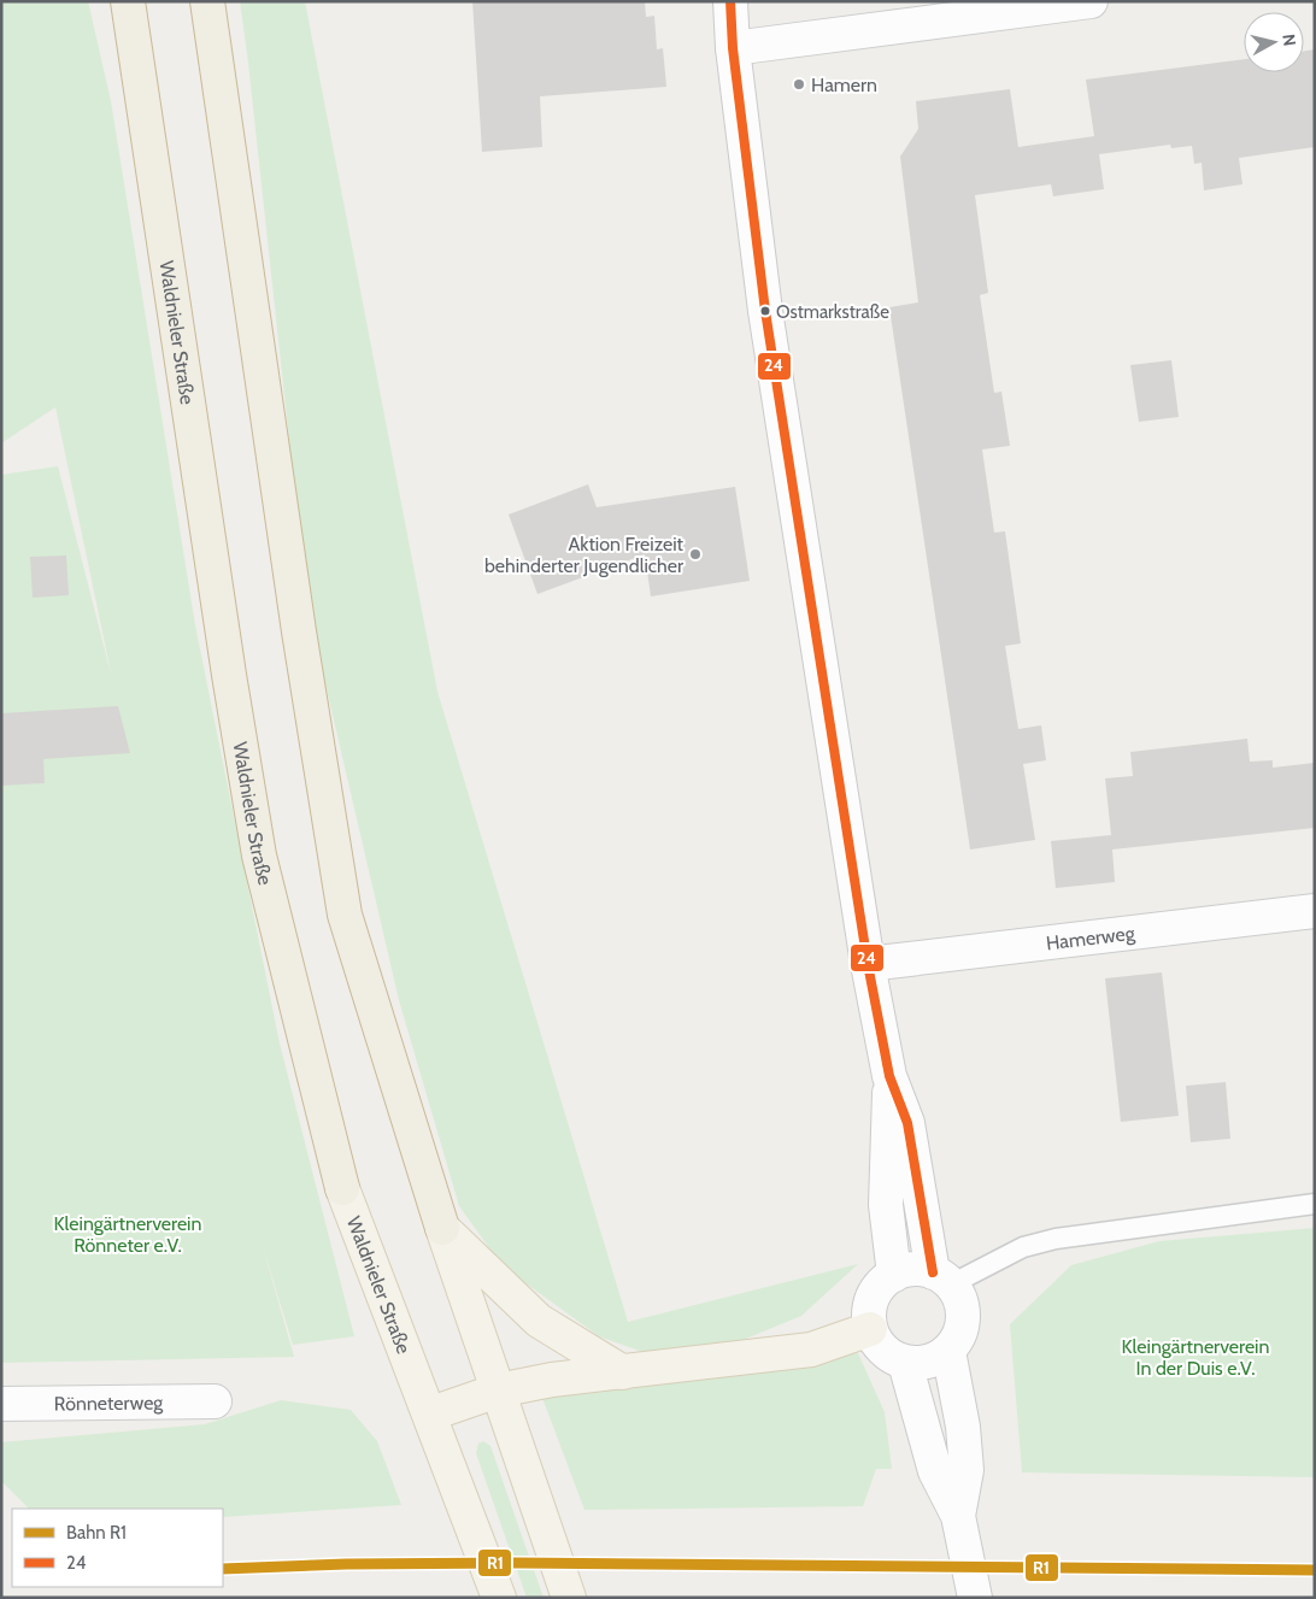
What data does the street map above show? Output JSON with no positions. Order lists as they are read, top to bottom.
{
  "streets": {
    "highway": ["Waldnieler Straße"],
    "main road": ["Hamerweg", "Rönneterweg"]
  },
  "parks": ["Kleingärtnerverein Rönneter e.V.", "Kleingärtnerverein In der Duis e.V."],
  "places": ["Hamern", "Ostmarkstraße", "Aktion Freizeit behinderter Jugendlicher"],
  "lines": ["transit line 24", "rail line R1"],
  "legend": ["Bahn R1", "24"],
  "north": "right"
}
